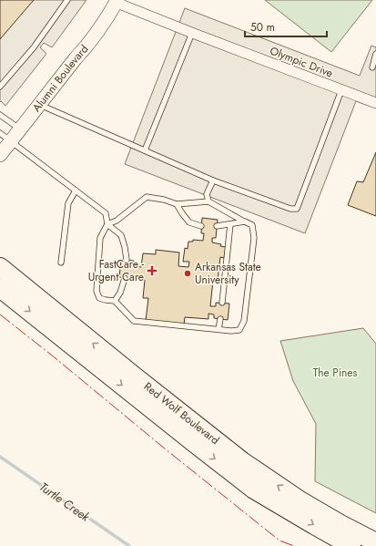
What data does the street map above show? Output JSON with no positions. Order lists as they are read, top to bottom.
{
  "streets": {
    "highway": ["Red Wolf Boulevard"],
    "street": ["Olympic Drive", "Alumni Boulevard"]
  },
  "crossings": [
    ["Olympic Drive", "Alumni Boulevard"]
  ],
  "water": ["Turtle Creek"],
  "parks": ["The Pines"],
  "places": {
    "health": ["FastCare - Urgent Care"],
    "other": ["Arkansas State University"]
  },
  "scale_bar": "50 m"
}
